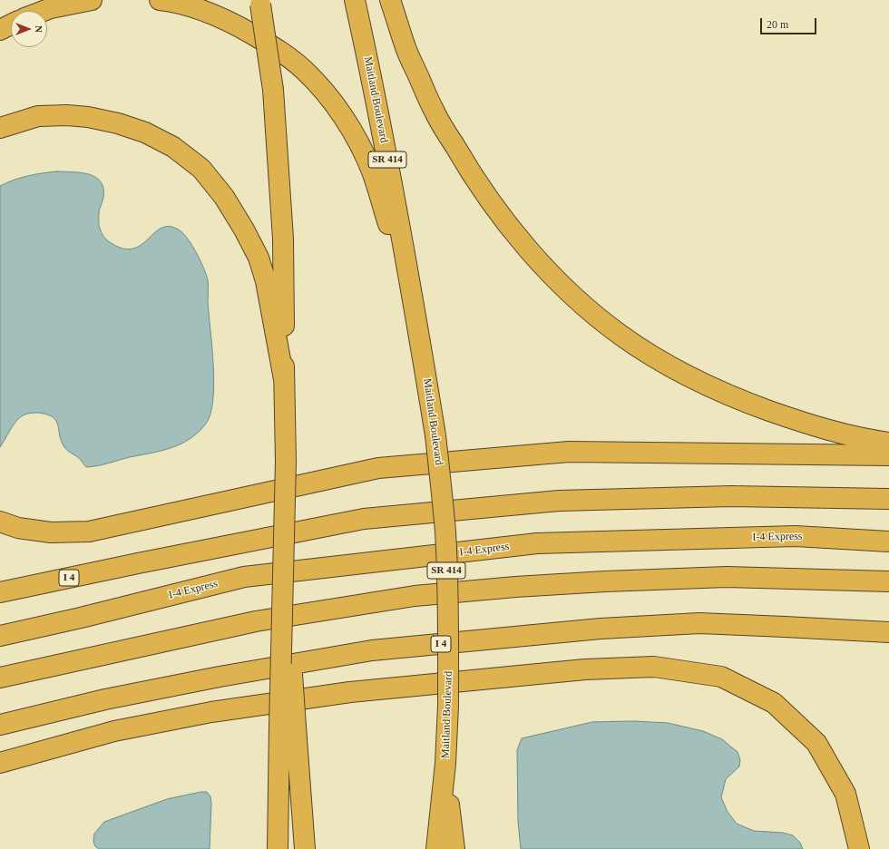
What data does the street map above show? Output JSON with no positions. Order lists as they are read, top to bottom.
{
  "streets": {
    "highway": [
      "Maitland Boulevard",
      "SR 414",
      "I-4 Express",
      "I 4"
    ]
  },
  "scale_bar": "20 m",
  "north": "right"
}
